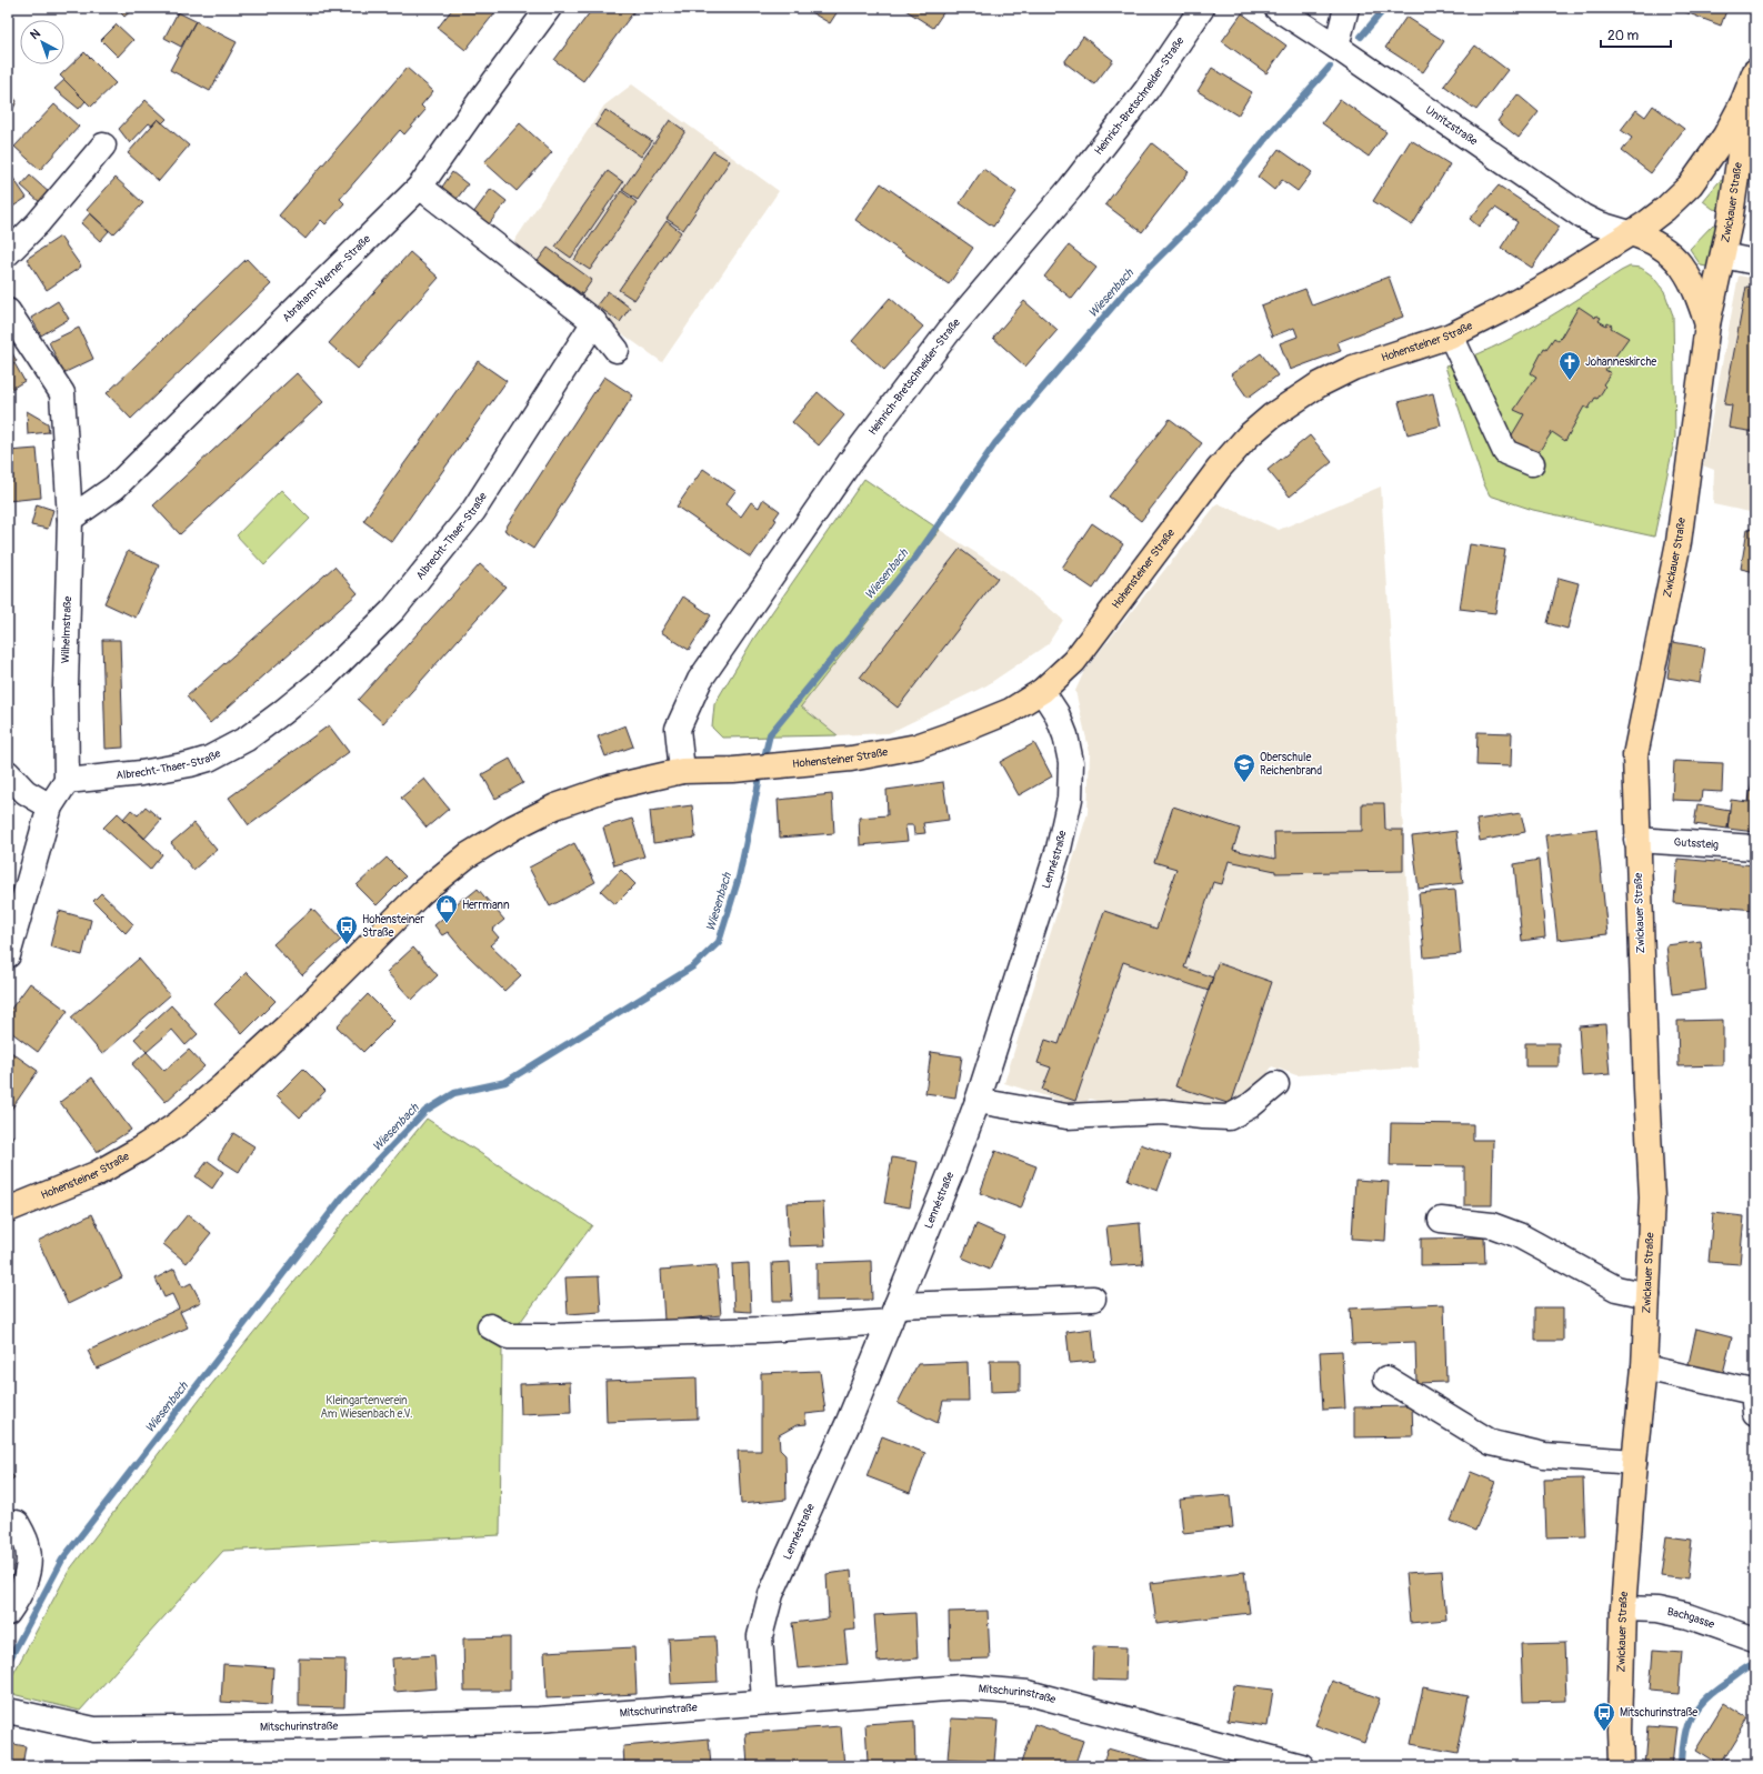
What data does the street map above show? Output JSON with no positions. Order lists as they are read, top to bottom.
{
  "streets": {
    "main road": ["Zwickauer Straße", "Hohensteiner Straße"],
    "street": [
      "Heinrich-Bretschneider-Straße",
      "Unritzstraße",
      "Abraham-Werner-Straße",
      "Albrecht-Thaer-Straße",
      "Wilhelmstraße",
      "Gutssteig",
      "Lennéstraße",
      "Bachgasse",
      "Mitschurinstraße"
    ]
  },
  "crossings": [
    ["Heinrich-Bretschneider-Straße", "Hohensteiner Straße"],
    ["Unritzstraße", "Hohensteiner Straße"],
    ["Zwickauer Straße", "Hohensteiner Straße"],
    ["Zwickauer Straße", "Gutssteig"],
    ["Zwickauer Straße", "Bachgasse"],
    ["Abraham-Werner-Straße", "Wilhelmstraße"],
    ["Hohensteiner Straße", "Lennéstraße"],
    ["Albrecht-Thaer-Straße", "Wilhelmstraße"],
    ["Lennéstraße", "Mitschurinstraße"]
  ],
  "water": ["Wiesenbach"],
  "parks": ["Kleingartenverein Am Wiesenbach e.V."],
  "places": {
    "church": ["Johanneskirche"],
    "school or university": ["Oberschule Reichenbrand"],
    "shop": ["Herrmann"],
    "bus stop": ["Hohensteiner Straße", "Mitschurinstraße"]
  },
  "scale_bar": "20 m",
  "north": "top left"
}
